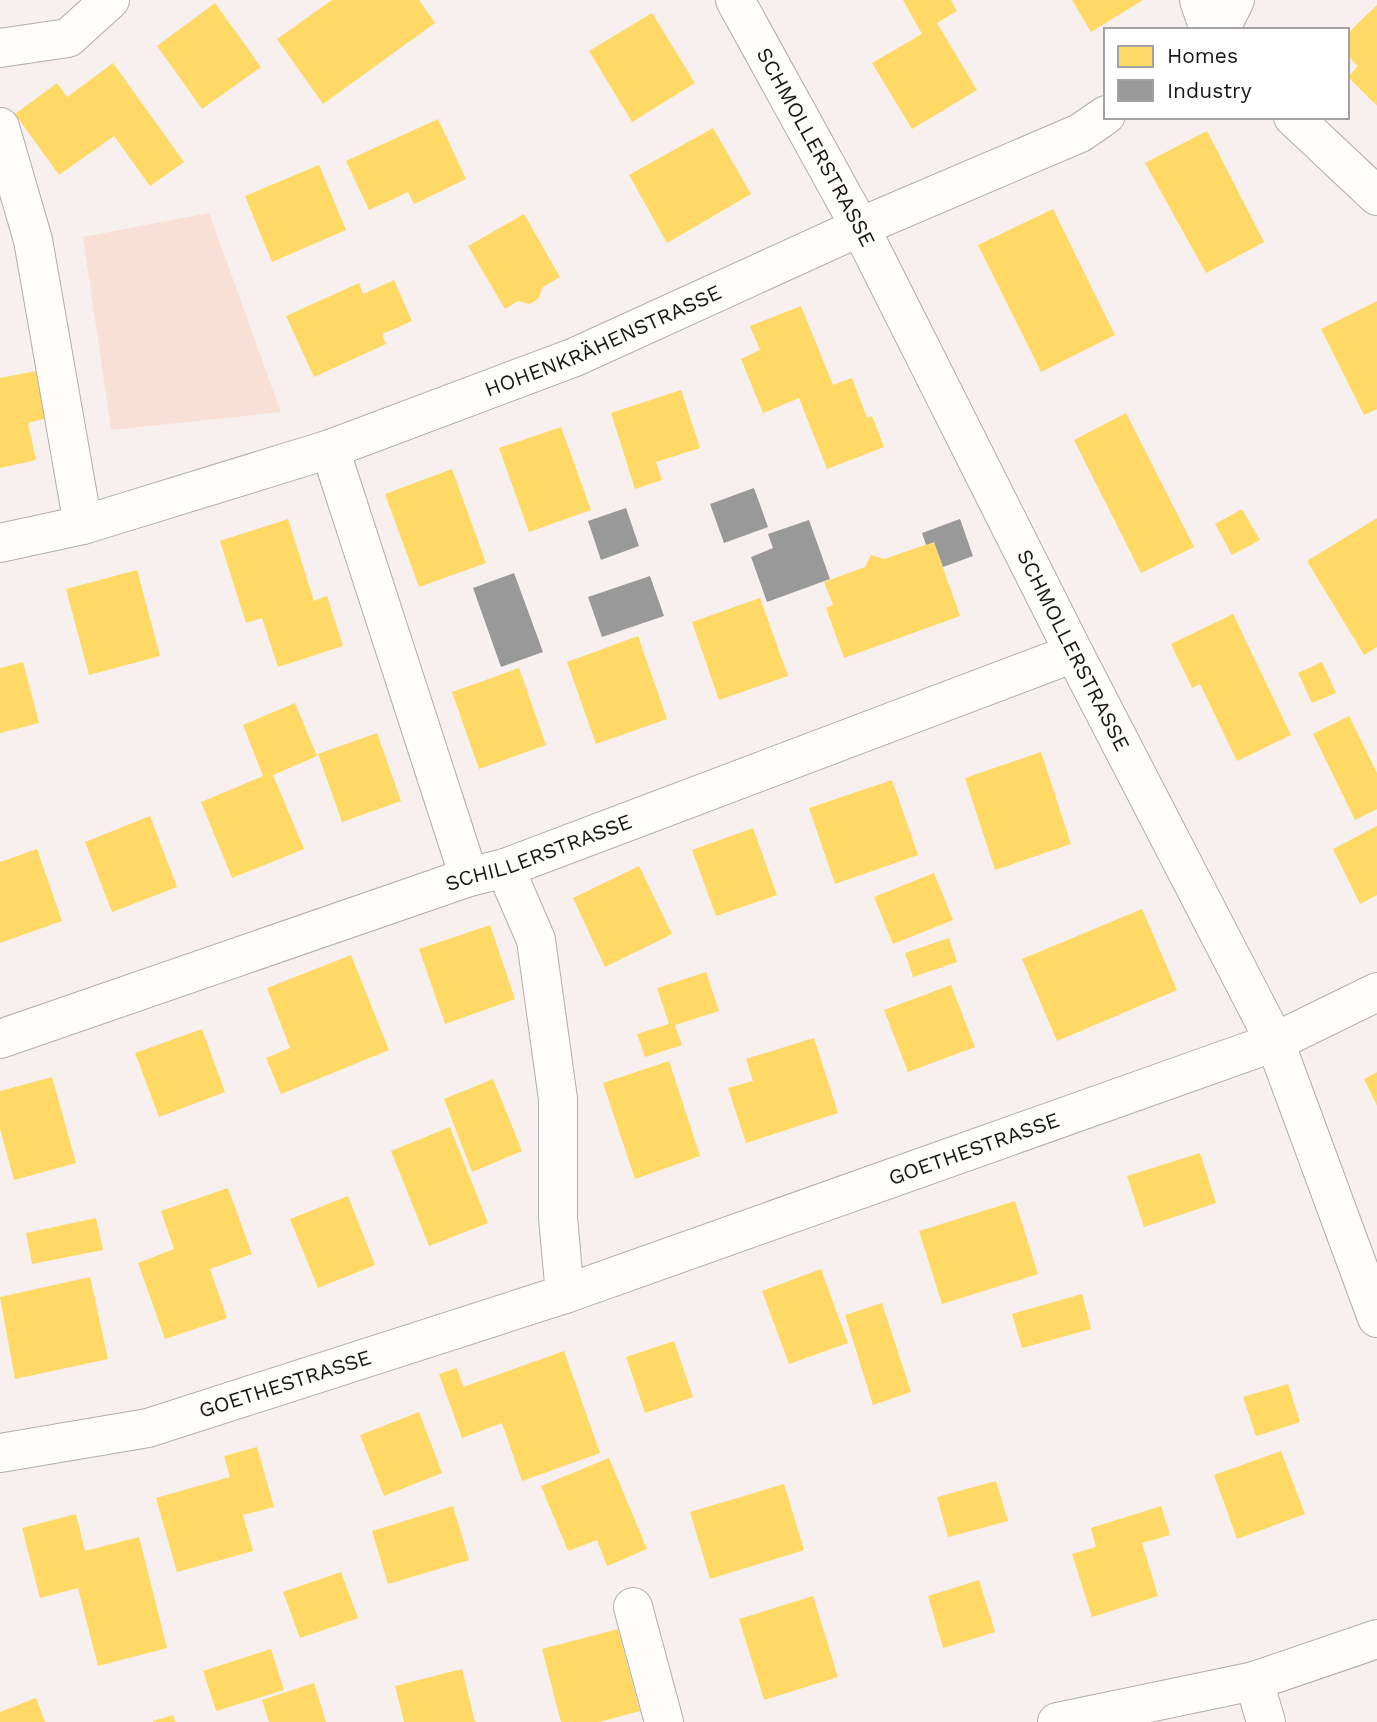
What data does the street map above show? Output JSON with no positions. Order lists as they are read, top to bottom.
{
  "streets": {
    "street": [
      "SCHMOLLERSTRASSE",
      "HOHENKRÄHENSTRASSE",
      "SCHILLERSTRASSE",
      "GOETHESTRASSE"
    ]
  },
  "crossings": [
    ["SCHMOLLERSTRASSE", "HOHENKRÄHENSTRASSE"],
    ["SCHMOLLERSTRASSE", "SCHILLERSTRASSE"],
    ["SCHMOLLERSTRASSE", "GOETHESTRASSE"]
  ],
  "legend": ["Homes", "Industry"]
}
